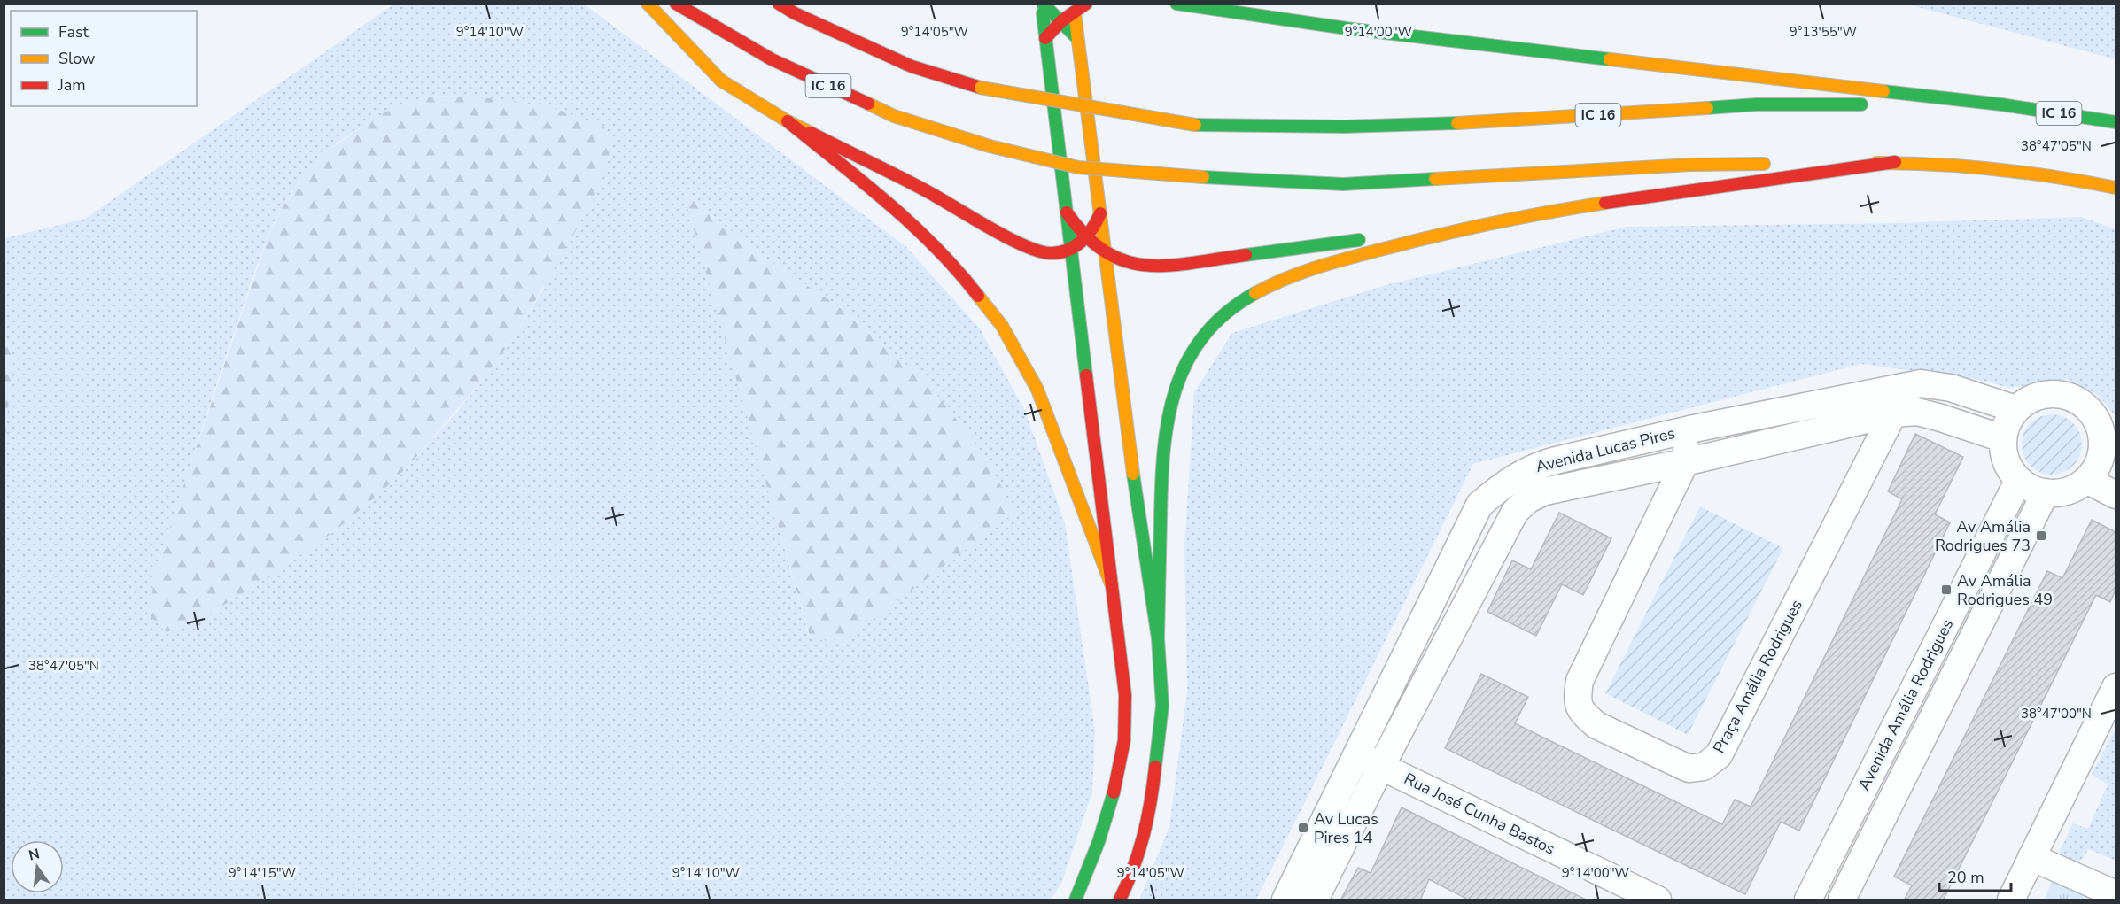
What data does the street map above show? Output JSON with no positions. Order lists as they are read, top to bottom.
{
  "streets": {
    "main road": ["IC 16"],
    "street": [
      "Avenida Lucas Pires",
      "Praça Amália Rodrigues",
      "Avenida Amália Rodrigues",
      "Rua José Cunha Bastos"
    ]
  },
  "crossings": [
    ["Avenida Lucas Pires", "Praça Amália Rodrigues"],
    ["Avenida Lucas Pires", "Avenida Amália Rodrigues"],
    ["Avenida Lucas Pires", "Rua José Cunha Bastos"]
  ],
  "places": {
    "transit": ["Av Amália Rodrigues 73", "Av Amália Rodrigues 49", "Av Lucas Pires 14"]
  },
  "legend": ["Fast", "Slow", "Jam"],
  "scale_bar": "20 m",
  "north": "top",
  "coordinates": [
    "9°14'10\"W",
    "9°14'05\"W",
    "9°14'00\"W",
    "9°13'55\"W",
    "38°47'05\"N",
    "38°47'00\"N",
    "9°14'15\"W"
  ]
}
